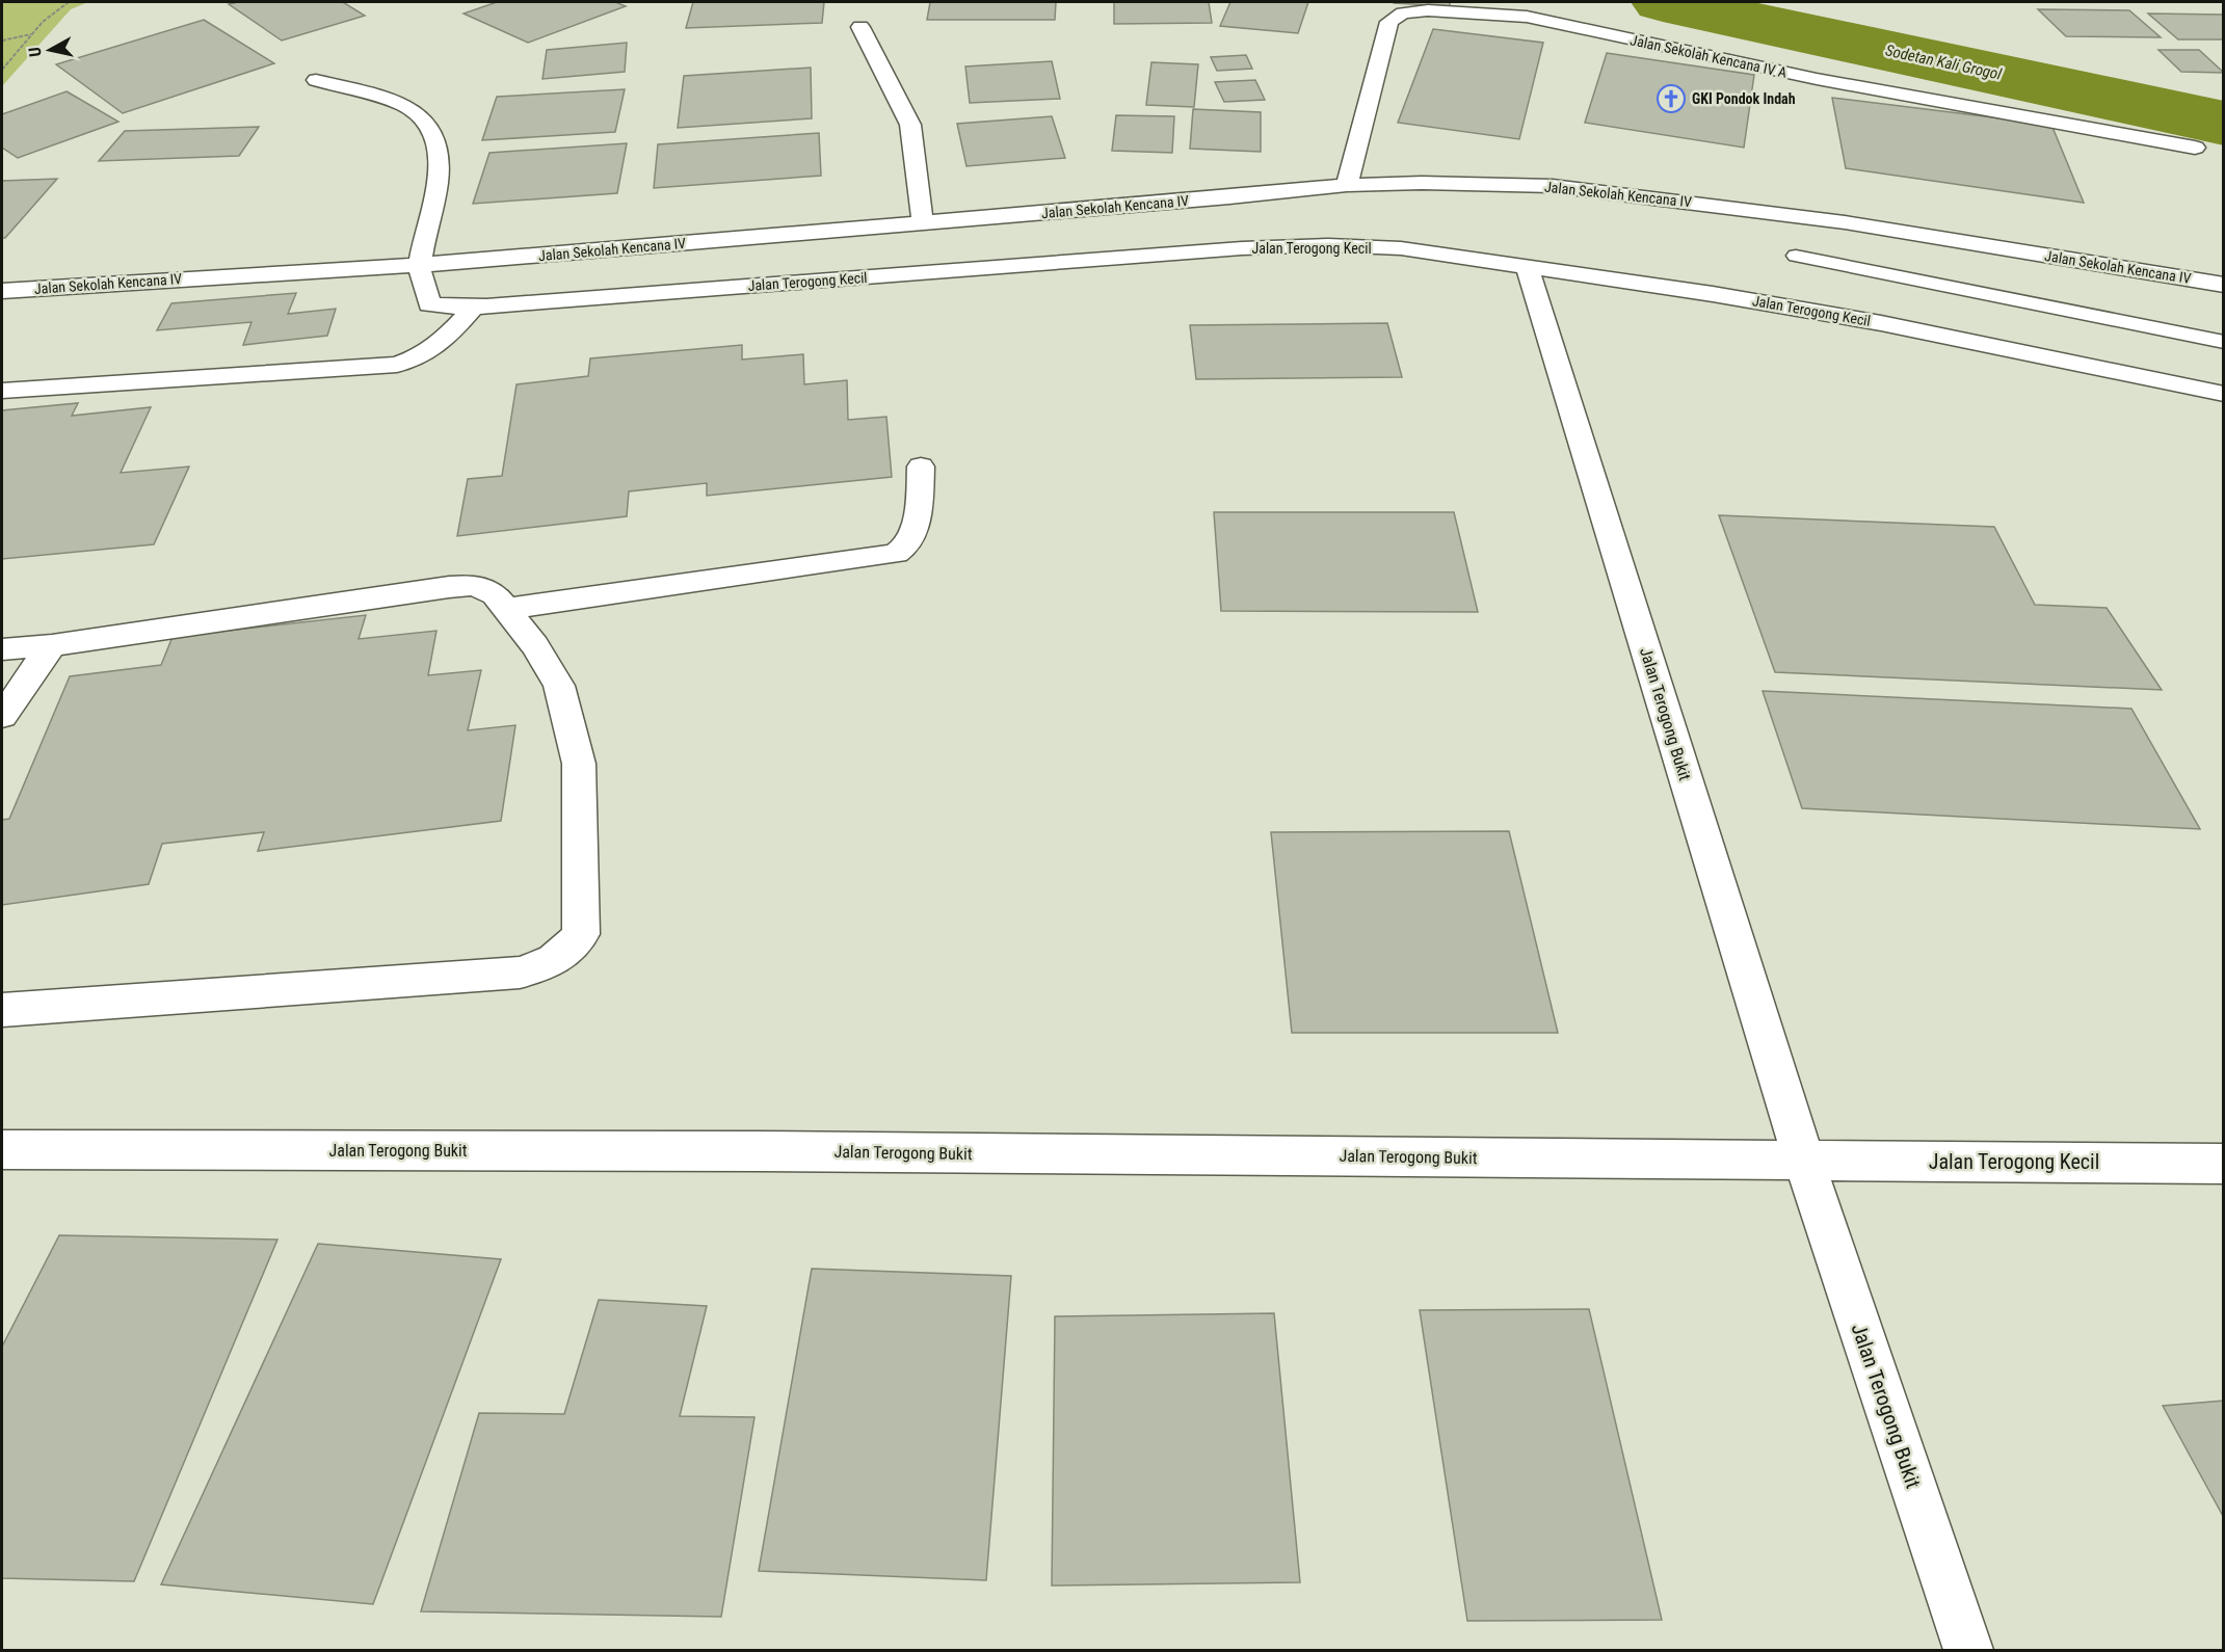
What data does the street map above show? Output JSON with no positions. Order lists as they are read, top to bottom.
{
  "streets": {
    "street": [
      "Jalan Sekolah Kencana IV A",
      "Jalan Sekolah Kencana IV",
      "Jalan Terogong Kecil",
      "Jalan Terogong Bukit"
    ]
  },
  "crossings": [
    ["Jalan Sekolah Kencana IV A", "Jalan Sekolah Kencana IV"],
    ["Jalan Sekolah Kencana IV", "Jalan Terogong Kecil"],
    ["Jalan Terogong Kecil", "Jalan Terogong Bukit"]
  ],
  "water": ["Sodetan Kali Grogol"],
  "places": {
    "church": ["GKI Pondok Indah"]
  },
  "north": "left"
}
